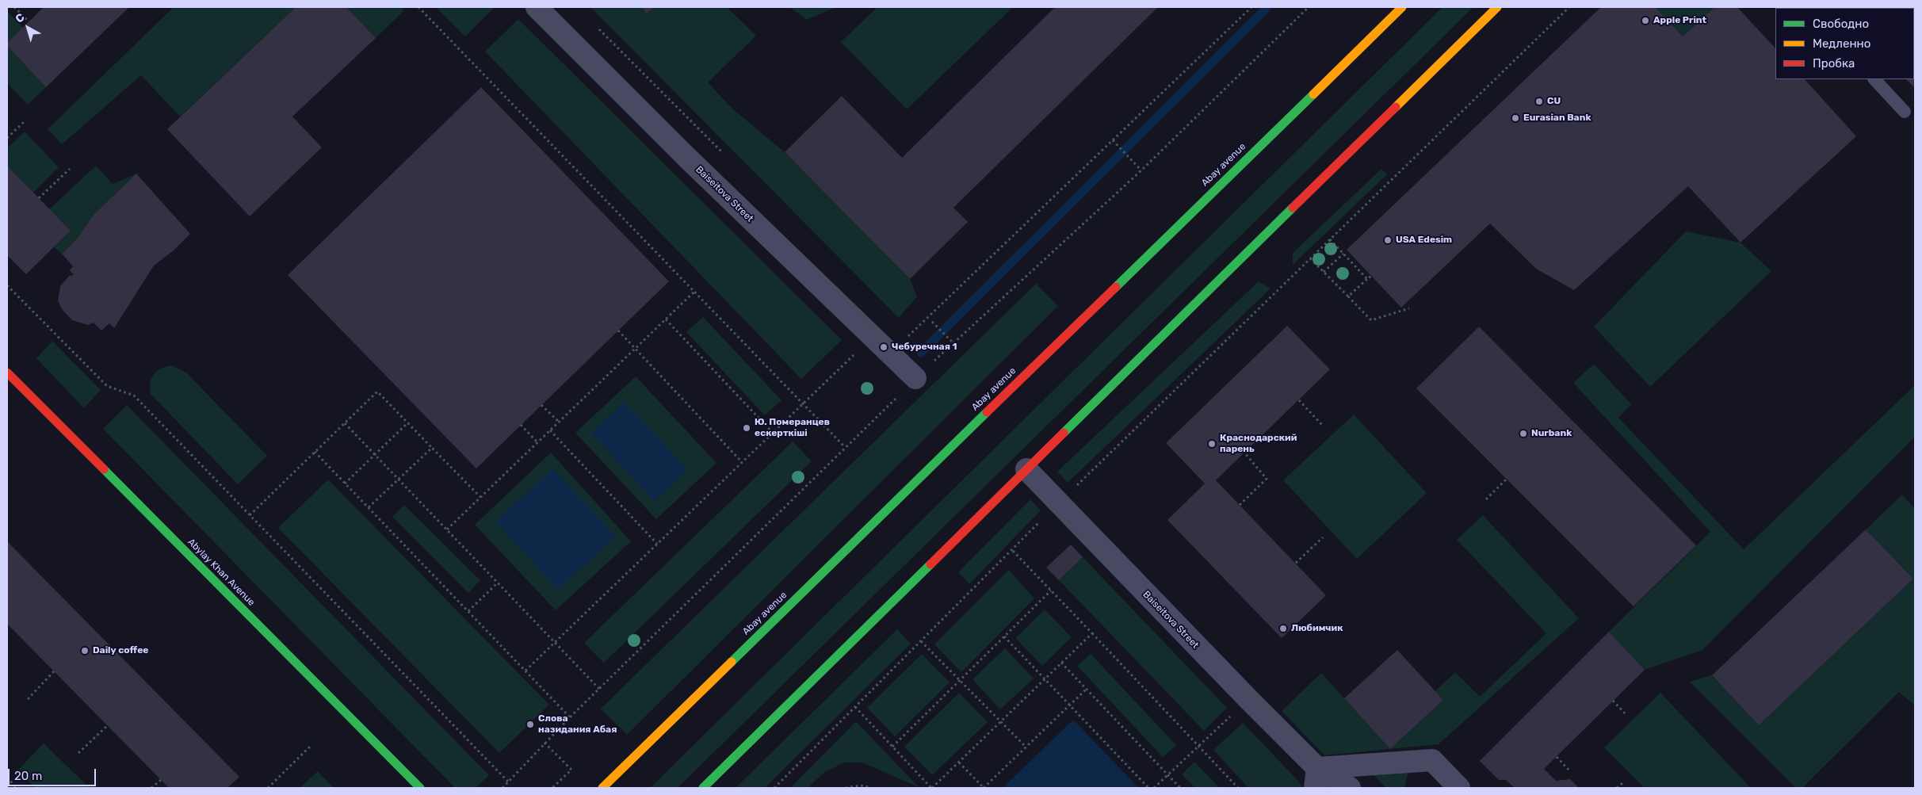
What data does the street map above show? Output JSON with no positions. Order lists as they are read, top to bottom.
{
  "streets": {
    "main road": ["Abay avenue", "Abylay Khan Avenue"],
    "street": ["Baiseitova Street"]
  },
  "places": [
    "Apple Print",
    "CU",
    "Eurasian Bank",
    "USA Edesim",
    "Чебуречная 1",
    "Ю. Померанцев ескерткіші",
    "Nurbank",
    "Краснодарский парень",
    "Любимчик",
    "Daily coffee",
    "Слова назидания Абая"
  ],
  "legend": ["Свободно", "Медленно", "Пробка"],
  "scale_bar": "20 m",
  "north": "top left"
}
